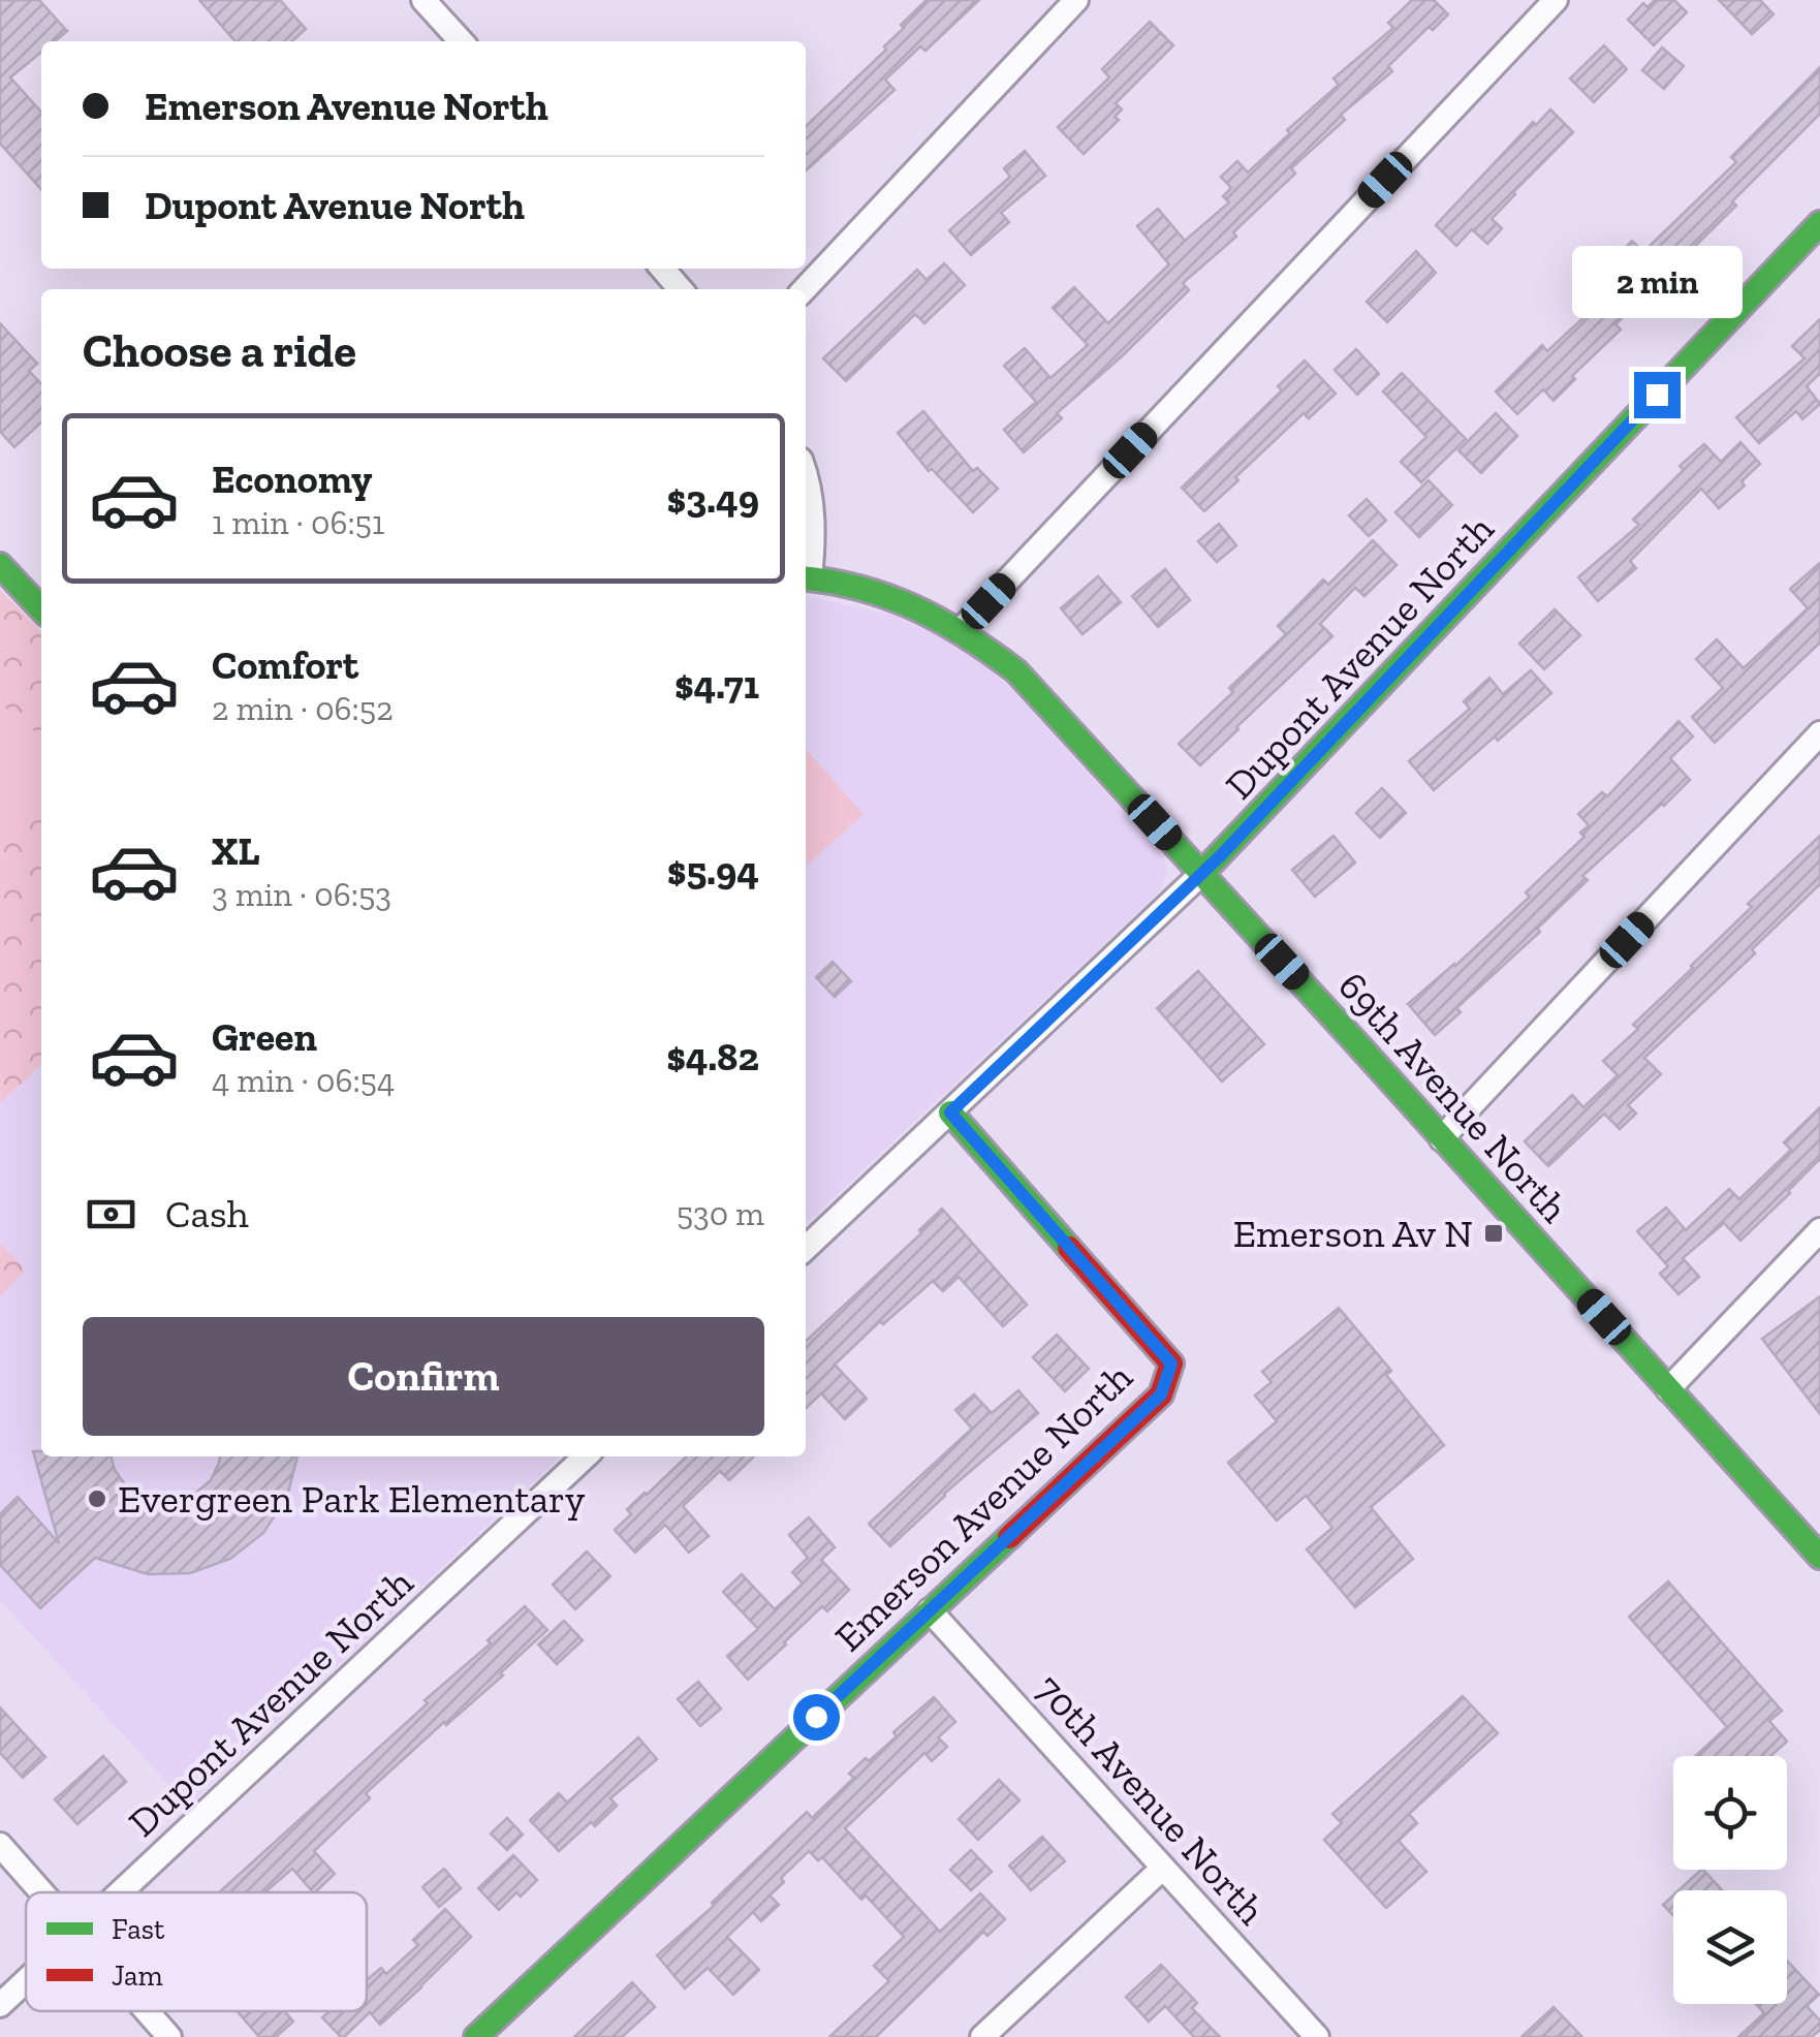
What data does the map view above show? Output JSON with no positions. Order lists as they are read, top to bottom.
{
  "streets": {
    "street": [
      "Dupont Avenue North",
      "69th Avenue North",
      "Emerson Avenue North",
      "70th Avenue North"
    ]
  },
  "crossings": [
    ["Dupont Avenue North", "69th Avenue North"],
    ["Dupont Avenue North", "Emerson Avenue North"],
    ["Emerson Avenue North", "70th Avenue North"]
  ],
  "places": {
    "transit": ["Emerson Av N"],
    "other": ["Evergreen Park Elementary"]
  },
  "legend": ["Fast", "Jam"],
  "page": {
    "banner": ["Emerson Avenue North", "Dupont Avenue North"],
    "bubble": "2 min",
    "heading": "Choose a ride",
    "list": [
      {
        "name": "Economy",
        "note": "1 min · 06:51",
        "value": "$3.49"
      },
      {
        "name": "Comfort",
        "note": "2 min · 06:52",
        "value": "$4.71"
      },
      {
        "name": "XL",
        "note": "3 min · 06:53",
        "value": "$5.94"
      },
      {
        "name": "Green",
        "note": "4 min · 06:54",
        "value": "$4.82"
      }
    ],
    "pay": ["Cash", "530 m"],
    "buttons": "Confirm"
  }
}
